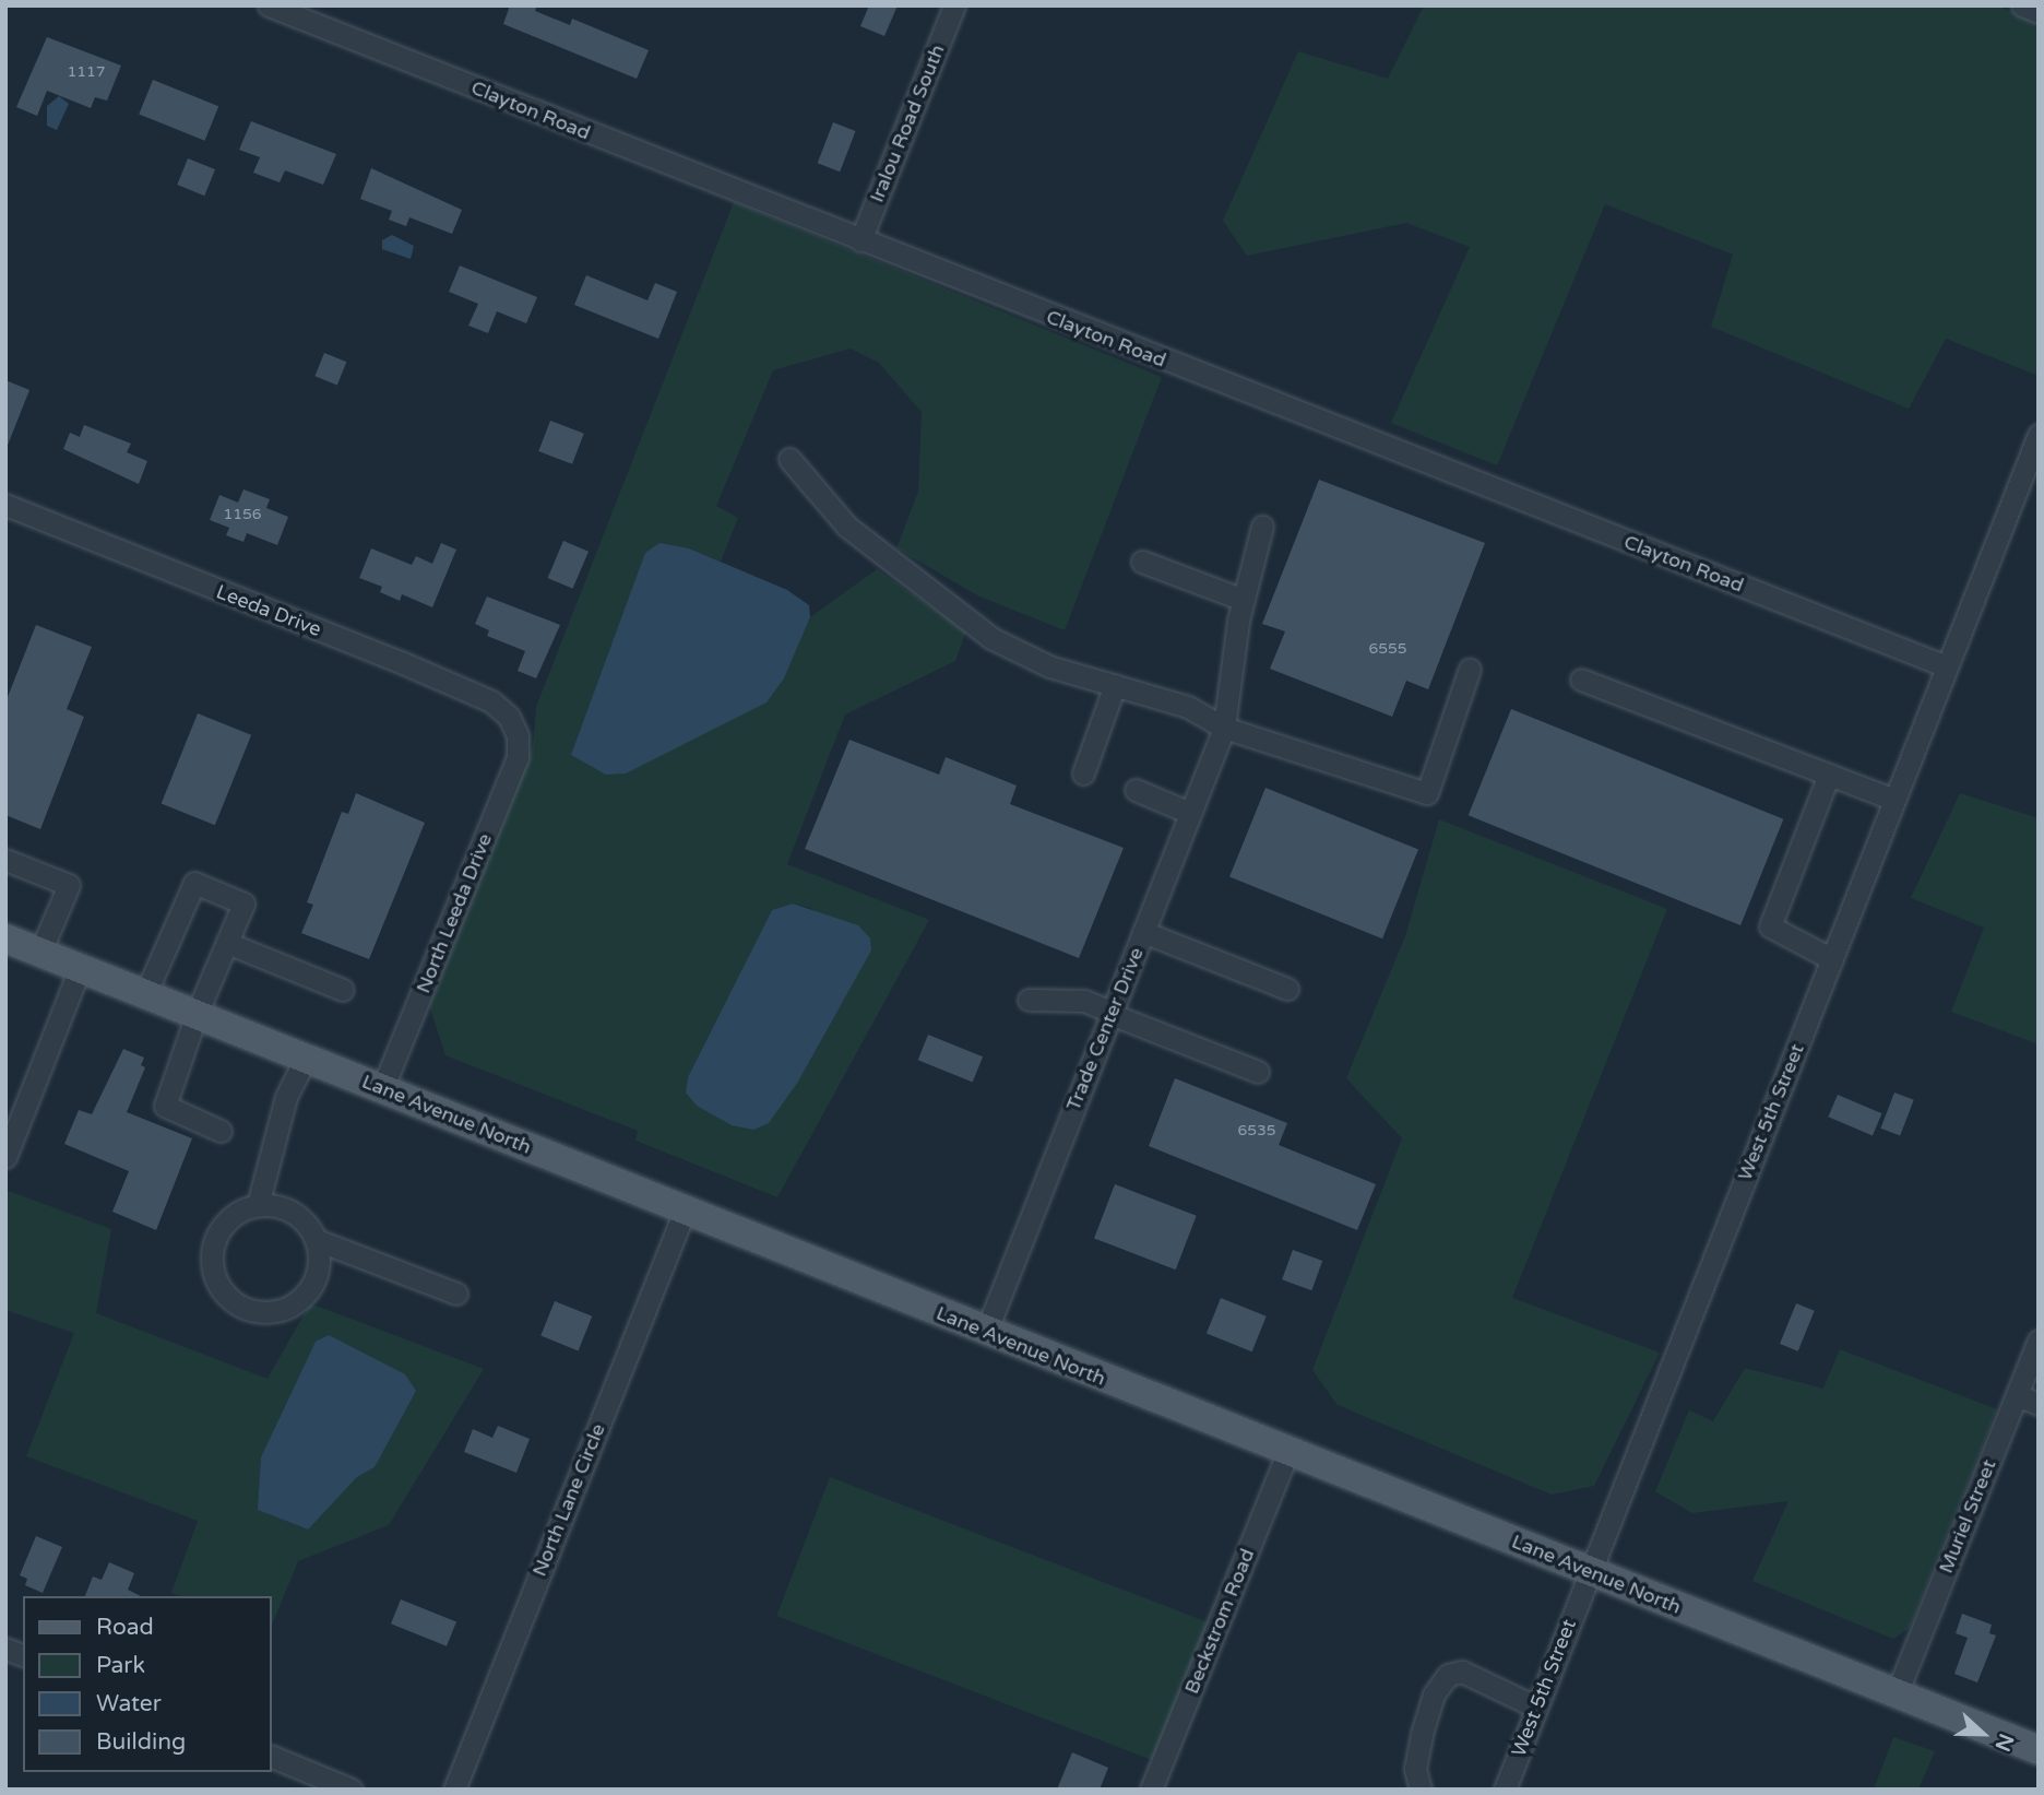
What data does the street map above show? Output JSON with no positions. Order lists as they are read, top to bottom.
{
  "streets": {
    "main road": ["Lane Avenue North"],
    "street": [
      "Clayton Road",
      "Iralou Road South",
      "Leeda Drive",
      "North Leeda Drive",
      "Trade Center Drive",
      "West 5th Street",
      "North Lane Circle",
      "Muriel Street",
      "Beckstrom Road"
    ]
  },
  "crossings": [
    ["Clayton Road", "Iralou Road South"],
    ["Clayton Road", "West 5th Street"],
    ["Leeda Drive", "North Leeda Drive"],
    ["North Leeda Drive", "Lane Avenue North"],
    ["Trade Center Drive", "Lane Avenue North"],
    ["West 5th Street", "Lane Avenue North"],
    ["Lane Avenue North", "North Lane Circle"],
    ["Lane Avenue North", "Muriel Street"],
    ["Lane Avenue North", "Beckstrom Road"]
  ],
  "house_numbers": [
    "1117",
    "1156",
    "6555",
    "6535"
  ],
  "legend": [
    "Road",
    "Park",
    "Water",
    "Building"
  ],
  "north": "right"
}
